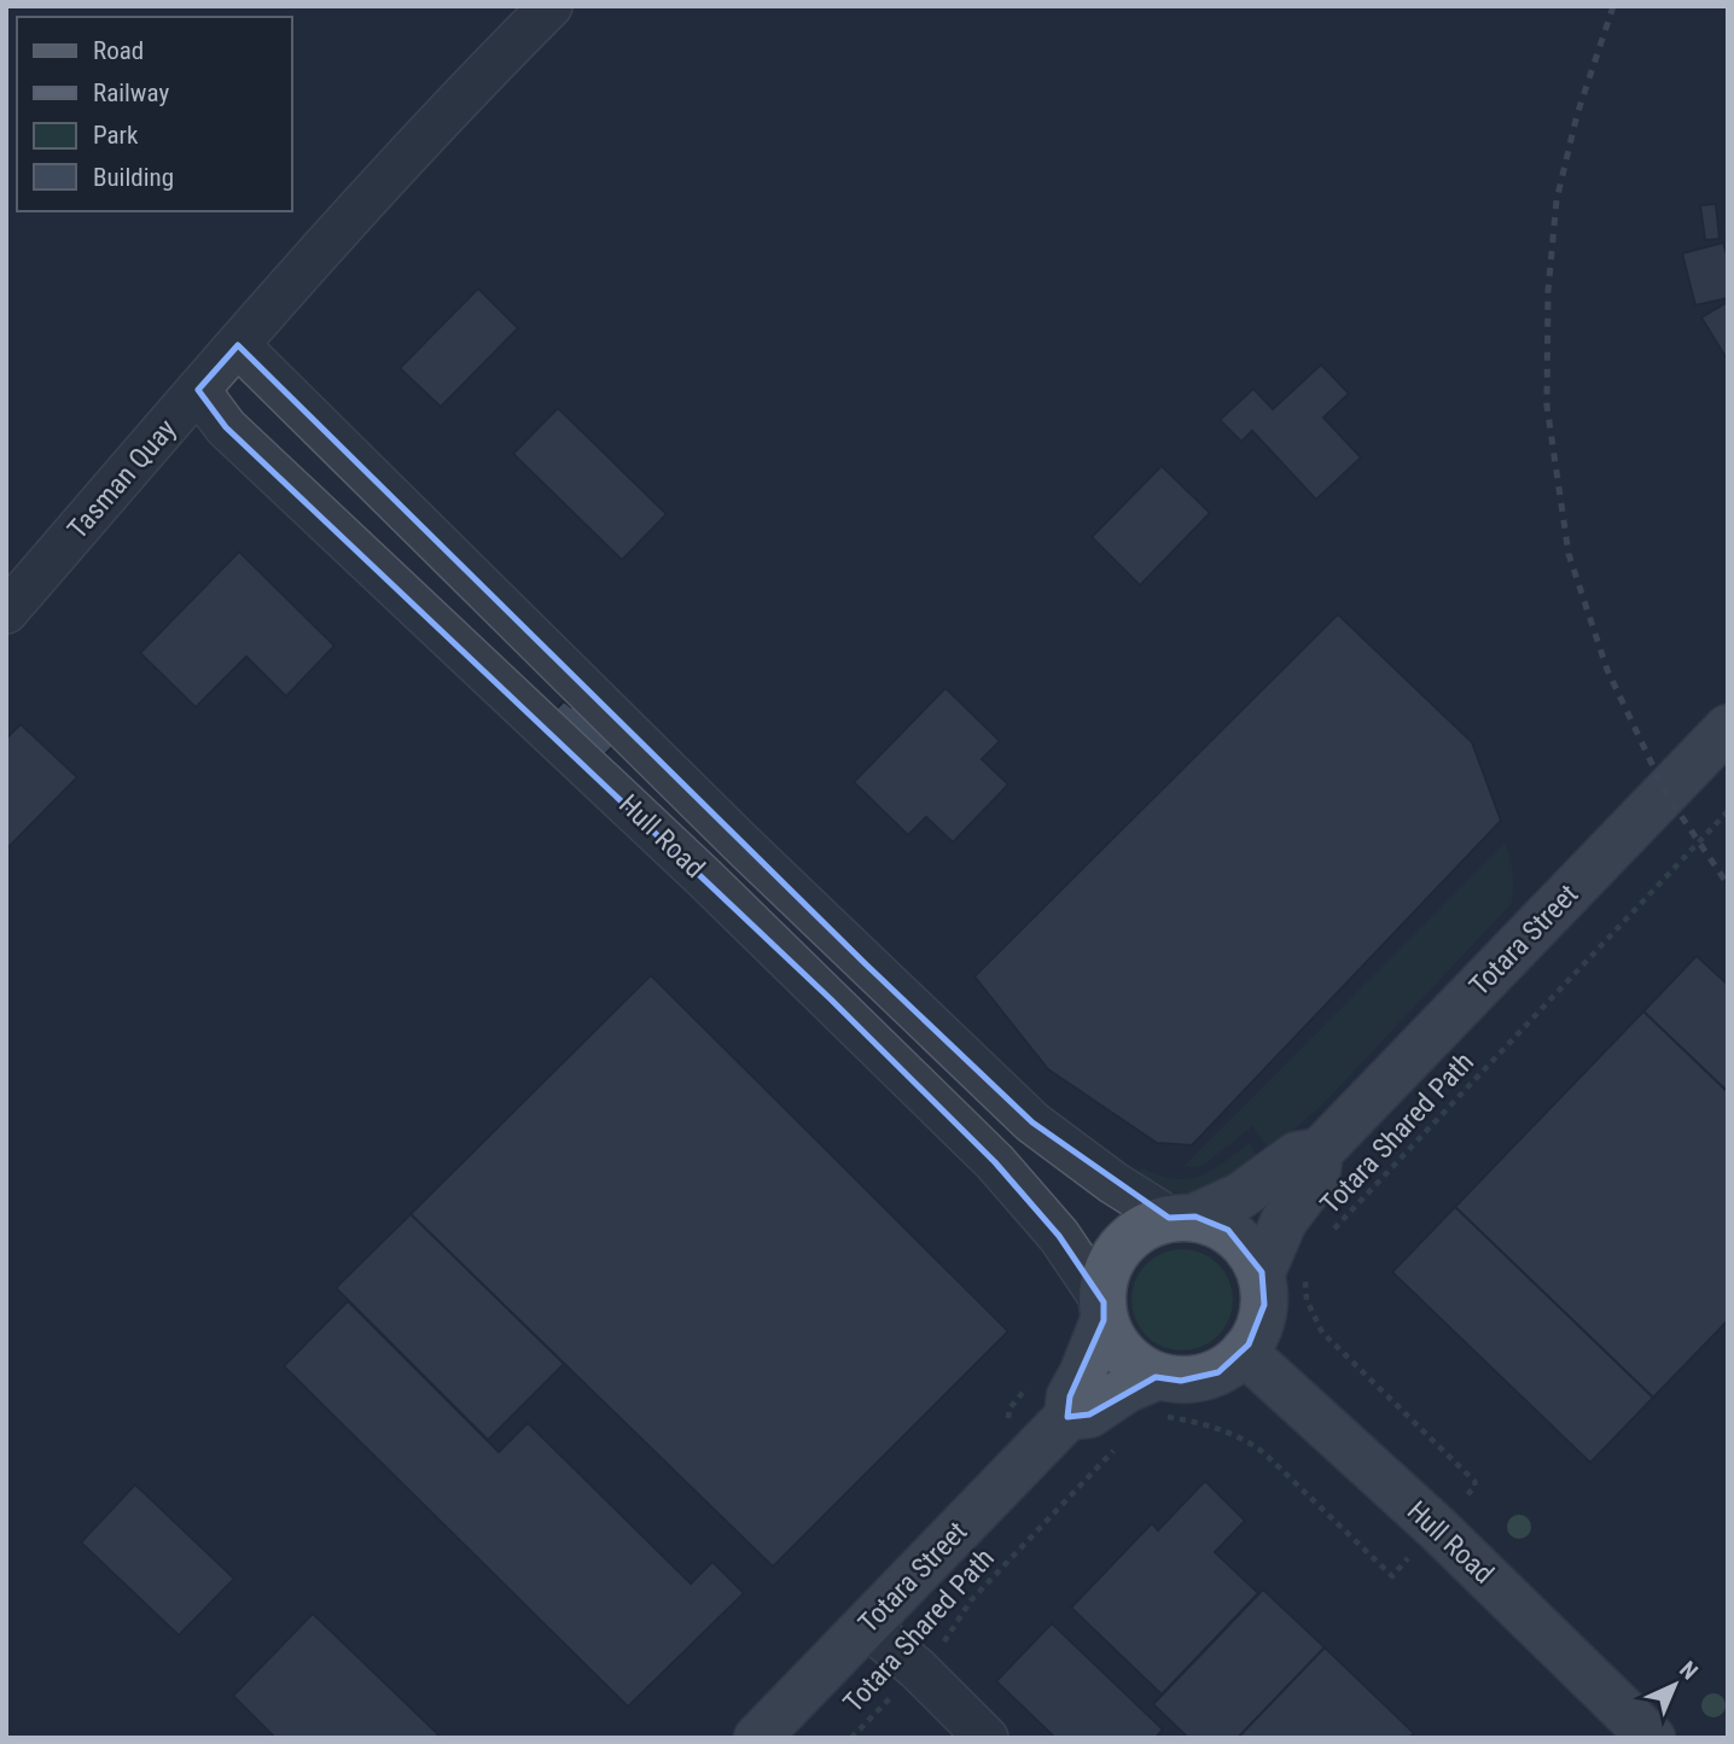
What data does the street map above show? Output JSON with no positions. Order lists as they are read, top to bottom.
{
  "streets": {
    "main road": ["Hull Road", "Totara Street"],
    "street": ["Tasman Quay"],
    "path": ["Totara Shared Path"]
  },
  "crossings": [
    ["Tasman Quay", "Hull Road"],
    ["Hull Road", "Totara Street"]
  ],
  "legend": [
    "Road",
    "Railway",
    "Park",
    "Building"
  ],
  "north": "top right"
}
